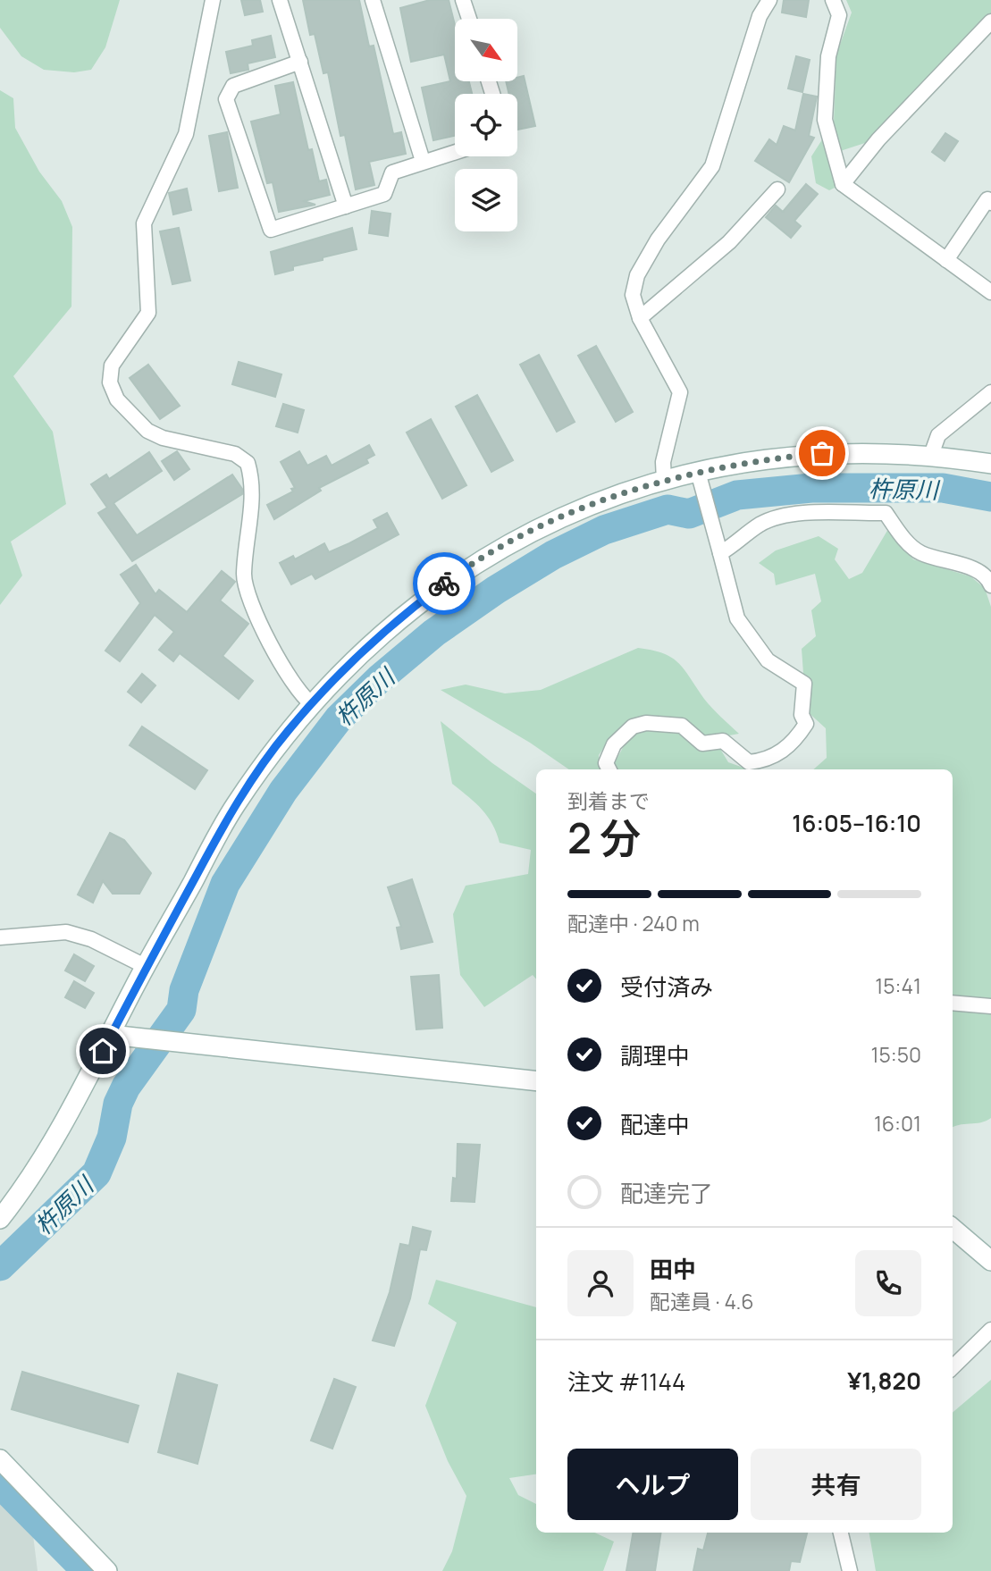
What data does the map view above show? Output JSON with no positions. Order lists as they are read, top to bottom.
{
  "water": ["杵原川"],
  "north": "bottom right",
  "page": {
    "heading": ["2 分", "到着まで", "16:05–16:10"],
    "panel": [
      "田中",
      "配達員 · 4.6",
      "注文 #1144",
      "¥1,820"
    ],
    "bar": "配達中 · 240 m",
    "list": [
      ["受付済み", "15:41"],
      ["調理中", "15:50"],
      ["配達中", "16:01"],
      "配達完了"
    ],
    "buttons": ["ヘルプ", "共有"]
  }
}
